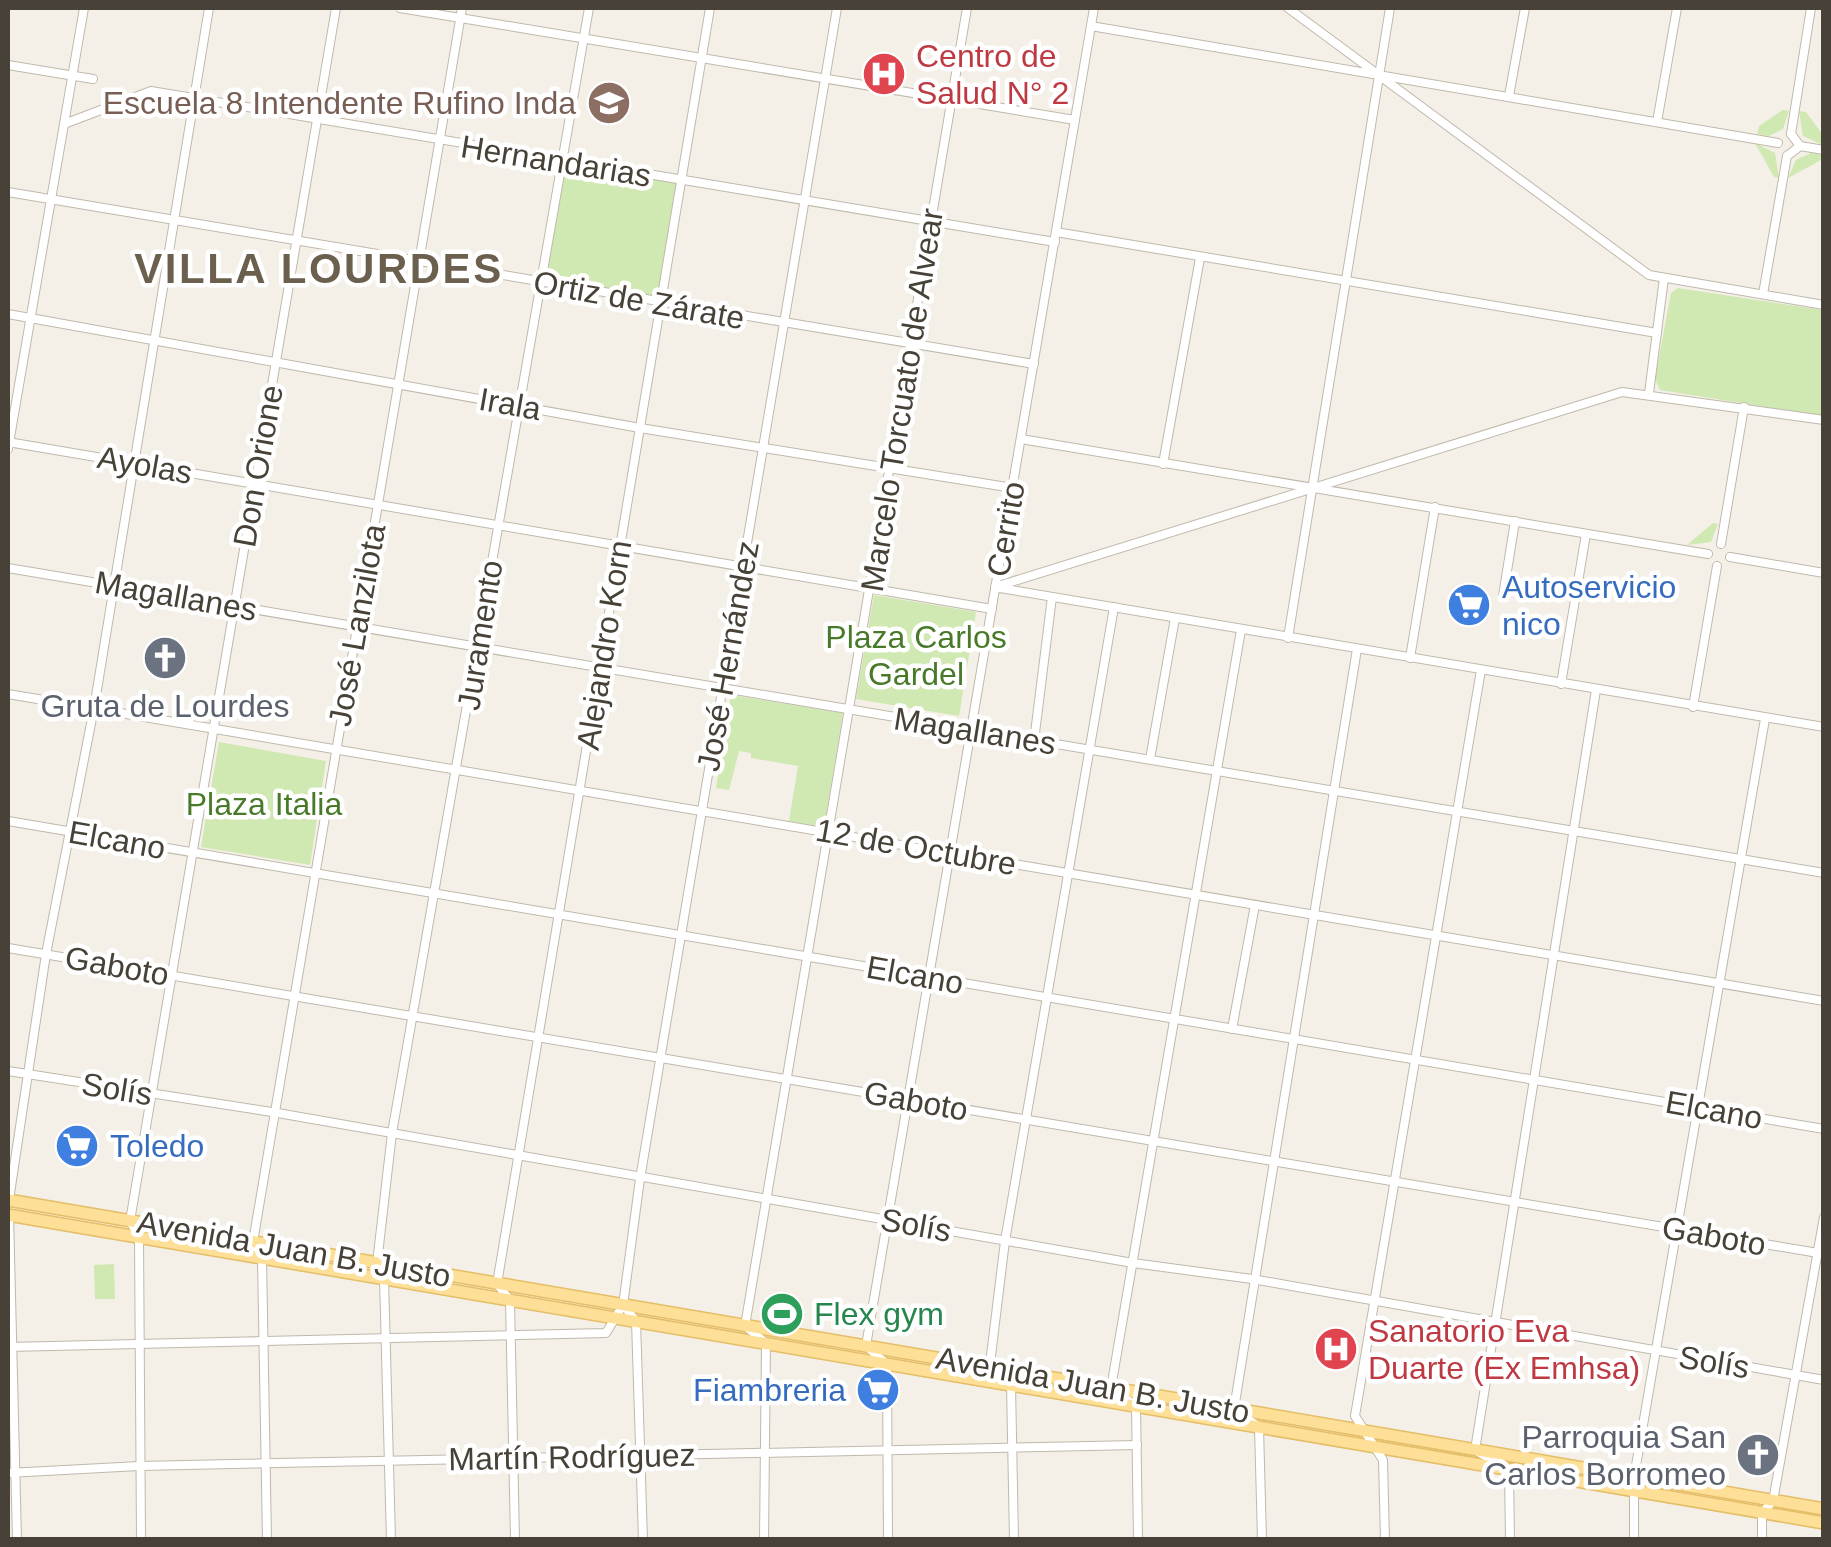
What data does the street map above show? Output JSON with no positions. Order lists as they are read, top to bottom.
{
  "streets": {
    "main road": ["Avenida Juan B. Justo"],
    "street": [
      "Hernandarias",
      "Ortiz de Zárate",
      "Marcelo Torcuato de Alvear",
      "Irala",
      "Ayolas",
      "Don Orione",
      "Cerrito",
      "Magallanes",
      "José Lanzilota",
      "Juramento",
      "Alejandro Korn",
      "José Hernández",
      "Elcano",
      "12 de Octubre",
      "Gaboto",
      "Solís",
      "Martín Rodríguez"
    ]
  },
  "crossings": [
    ["Hernandarias", "Marcelo Torcuato de Alvear"],
    ["Hernandarias", "Don Orione"],
    ["Hernandarias", "Cerrito"],
    ["Hernandarias", "José Lanzilota"],
    ["Hernandarias", "Juramento"],
    ["Hernandarias", "Alejandro Korn"],
    ["Hernandarias", "José Hernández"],
    ["Ortiz de Zárate", "Marcelo Torcuato de Alvear"],
    ["Ortiz de Zárate", "Don Orione"],
    ["Ortiz de Zárate", "Cerrito"],
    ["Ortiz de Zárate", "José Lanzilota"],
    ["Ortiz de Zárate", "Juramento"],
    ["Ortiz de Zárate", "Alejandro Korn"],
    ["Ortiz de Zárate", "José Hernández"],
    ["Marcelo Torcuato de Alvear", "Irala"],
    ["Marcelo Torcuato de Alvear", "Ayolas"],
    ["Marcelo Torcuato de Alvear", "Magallanes"],
    ["Marcelo Torcuato de Alvear", "Elcano"],
    ["Marcelo Torcuato de Alvear", "12 de Octubre"],
    ["Marcelo Torcuato de Alvear", "Gaboto"],
    ["Marcelo Torcuato de Alvear", "Solís"],
    ["Marcelo Torcuato de Alvear", "Avenida Juan B. Justo"],
    ["Irala", "Don Orione"],
    ["Irala", "Cerrito"],
    ["Irala", "José Lanzilota"],
    ["Irala", "Juramento"],
    ["Irala", "Alejandro Korn"],
    ["Irala", "José Hernández"],
    ["Ayolas", "Don Orione"],
    ["Ayolas", "Cerrito"],
    ["Ayolas", "José Lanzilota"],
    ["Ayolas", "Juramento"],
    ["Ayolas", "Alejandro Korn"],
    ["Ayolas", "José Hernández"],
    ["Don Orione", "Magallanes"],
    ["Don Orione", "Elcano"],
    ["Don Orione", "12 de Octubre"],
    ["Don Orione", "Gaboto"],
    ["Don Orione", "Solís"],
    ["Don Orione", "Avenida Juan B. Justo"],
    ["Cerrito", "Magallanes"],
    ["Cerrito", "Elcano"],
    ["Cerrito", "12 de Octubre"],
    ["Cerrito", "Gaboto"],
    ["Cerrito", "Solís"],
    ["Cerrito", "Avenida Juan B. Justo"],
    ["Magallanes", "José Lanzilota"],
    ["Magallanes", "Juramento"],
    ["Magallanes", "Alejandro Korn"],
    ["Magallanes", "José Hernández"],
    ["José Lanzilota", "Elcano"],
    ["José Lanzilota", "12 de Octubre"],
    ["José Lanzilota", "Gaboto"],
    ["José Lanzilota", "Solís"],
    ["José Lanzilota", "Avenida Juan B. Justo"],
    ["Juramento", "Elcano"],
    ["Juramento", "12 de Octubre"],
    ["Juramento", "Gaboto"],
    ["Juramento", "Solís"],
    ["Juramento", "Avenida Juan B. Justo"],
    ["Alejandro Korn", "Elcano"],
    ["Alejandro Korn", "12 de Octubre"],
    ["Alejandro Korn", "Gaboto"],
    ["Alejandro Korn", "Solís"],
    ["Alejandro Korn", "Avenida Juan B. Justo"],
    ["José Hernández", "Elcano"],
    ["José Hernández", "12 de Octubre"],
    ["José Hernández", "Gaboto"],
    ["José Hernández", "Solís"],
    ["José Hernández", "Avenida Juan B. Justo"]
  ],
  "districts": ["VILLA LOURDES"],
  "parks": ["Plaza Carlos Gardel", "Plaza Italia"],
  "places": {
    "hospital": ["Centro de Salud N° 2", "Sanatorio Eva Duarte (Ex Emhsa)"],
    "school or university": ["Escuela 8 Intendente Rufino Inda"],
    "supermarket": ["Autoservicio nico", "Toledo", "Fiambreria"],
    "church": ["Gruta de Lourdes", "Parroquia San Carlos Borromeo"],
    "sports": ["Flex gym"]
  }
}
